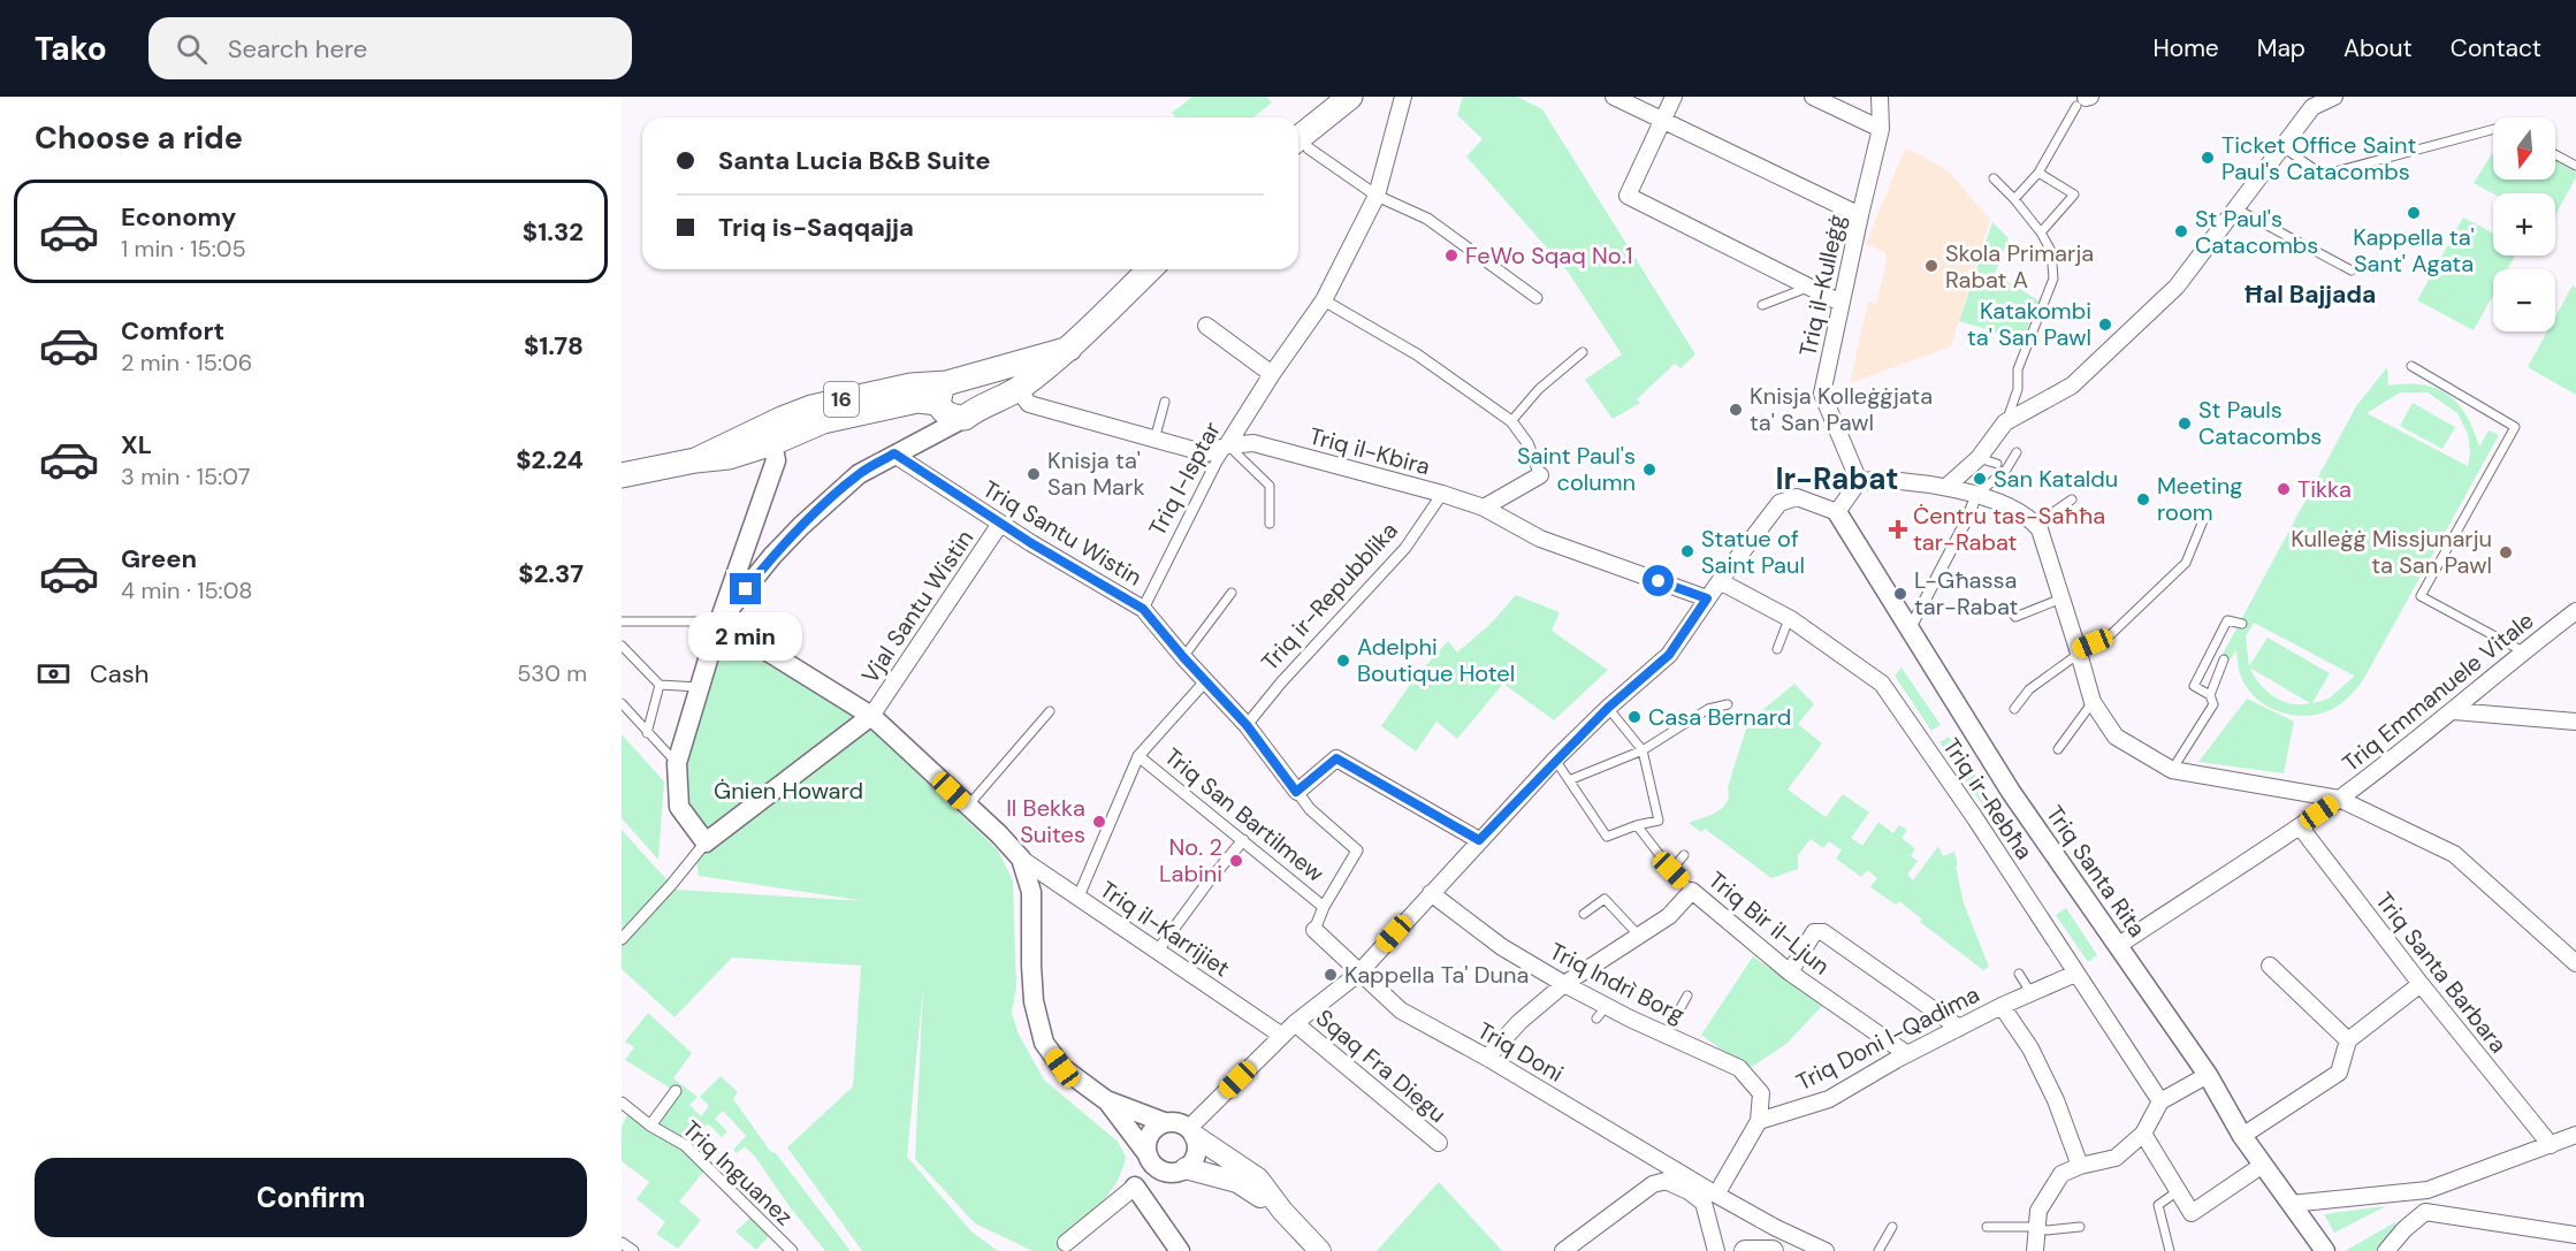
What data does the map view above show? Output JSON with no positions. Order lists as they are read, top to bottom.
{
  "streets": {
    "main road": ["16"],
    "street": [
      "Triq il-Kulleġġ",
      "Triq il-Kbira",
      "Triq l-Isptar",
      "Triq Santu Wistin",
      "Triq ir-Repubblika",
      "Vjal Santu Wistin",
      "Triq Emmanuele Vitale",
      "Triq ir-Rebħa",
      "Triq San Bartilmew",
      "Triq Santa Rita",
      "Triq Bir il-Ljun",
      "Triq il-Karrijiet",
      "Triq Santa Barbara",
      "Triq Indrì Borg",
      "Triq Doni l-Qadima",
      "Triq Doni",
      "Sqaq Fra Diegu",
      "Triq Inguanez"
    ]
  },
  "crossings": [
    ["16", "Triq il-Kbira"],
    ["Triq il-Kbira", "Triq l-Isptar"],
    ["Triq il-Kbira", "Triq ir-Repubblika"],
    ["Triq l-Isptar", "Triq Santu Wistin"],
    ["Triq Santu Wistin", "Triq ir-Repubblika"],
    ["Triq Santu Wistin", "Vjal Santu Wistin"],
    ["Triq Santu Wistin", "Triq Doni"],
    ["Triq Emmanuele Vitale", "Triq Santa Rita"],
    ["Triq Emmanuele Vitale", "Triq Santa Barbara"],
    ["Triq ir-Rebħa", "Triq Doni l-Qadima"],
    ["Triq San Bartilmew", "Triq Doni"],
    ["Triq Bir il-Ljun", "Triq Doni l-Qadima"],
    ["Triq Indrì Borg", "Triq Doni l-Qadima"]
  ],
  "districts": ["Ħal Bajjada", "Ir-Rabat"],
  "parks": ["Ġnien Howard"],
  "places": {
    "other": [
      "Ticket Office Saint Paul's Catacombs",
      "Kappella ta' Sant' Agata",
      "St Paul's Catacombs",
      "FeWo Sqaq No.1",
      "Skola Primarja Rabat A",
      "Katakombi ta' San Pawl",
      "Knisja Kolleġġjata ta' San Pawl",
      "St Pauls Catacombs",
      "Saint Paul's column",
      "Knisja ta' San Mark",
      "San Kataldu",
      "Tikka",
      "Meeting room",
      "Statue of Saint Paul",
      "Kulleġġ Missjunarju ta San Pawl",
      "L-Għassa tar-Rabat",
      "Adelphi Boutique Hotel",
      "Casa Bernard",
      "Il Bekka Suites",
      "No. 2 Labini",
      "Kappella Ta' Duna"
    ],
    "health": ["Ċentru tas-Saħħa tar-Rabat"]
  },
  "north": "bottom",
  "page": {
    "header": "Tako",
    "search": "Search here",
    "nav": [
      "Home",
      "Map",
      "About",
      "Contact"
    ],
    "heading": "Choose a ride",
    "map_buttons": ["+", "−"],
    "banner": ["Santa Lucia B&B Suite", "Triq is-Saqqajja"],
    "list": [
      {
        "name": "Economy",
        "note": "1 min · 15:05",
        "value": "$1.32"
      },
      {
        "name": "Comfort",
        "note": "2 min · 15:06",
        "value": "$1.78"
      },
      {
        "name": "XL",
        "note": "3 min · 15:07",
        "value": "$2.24"
      },
      {
        "name": "Green",
        "note": "4 min · 15:08",
        "value": "$2.37"
      }
    ],
    "bubble": "2 min",
    "pay": ["Cash", "530 m"],
    "buttons": "Confirm"
  }
}
